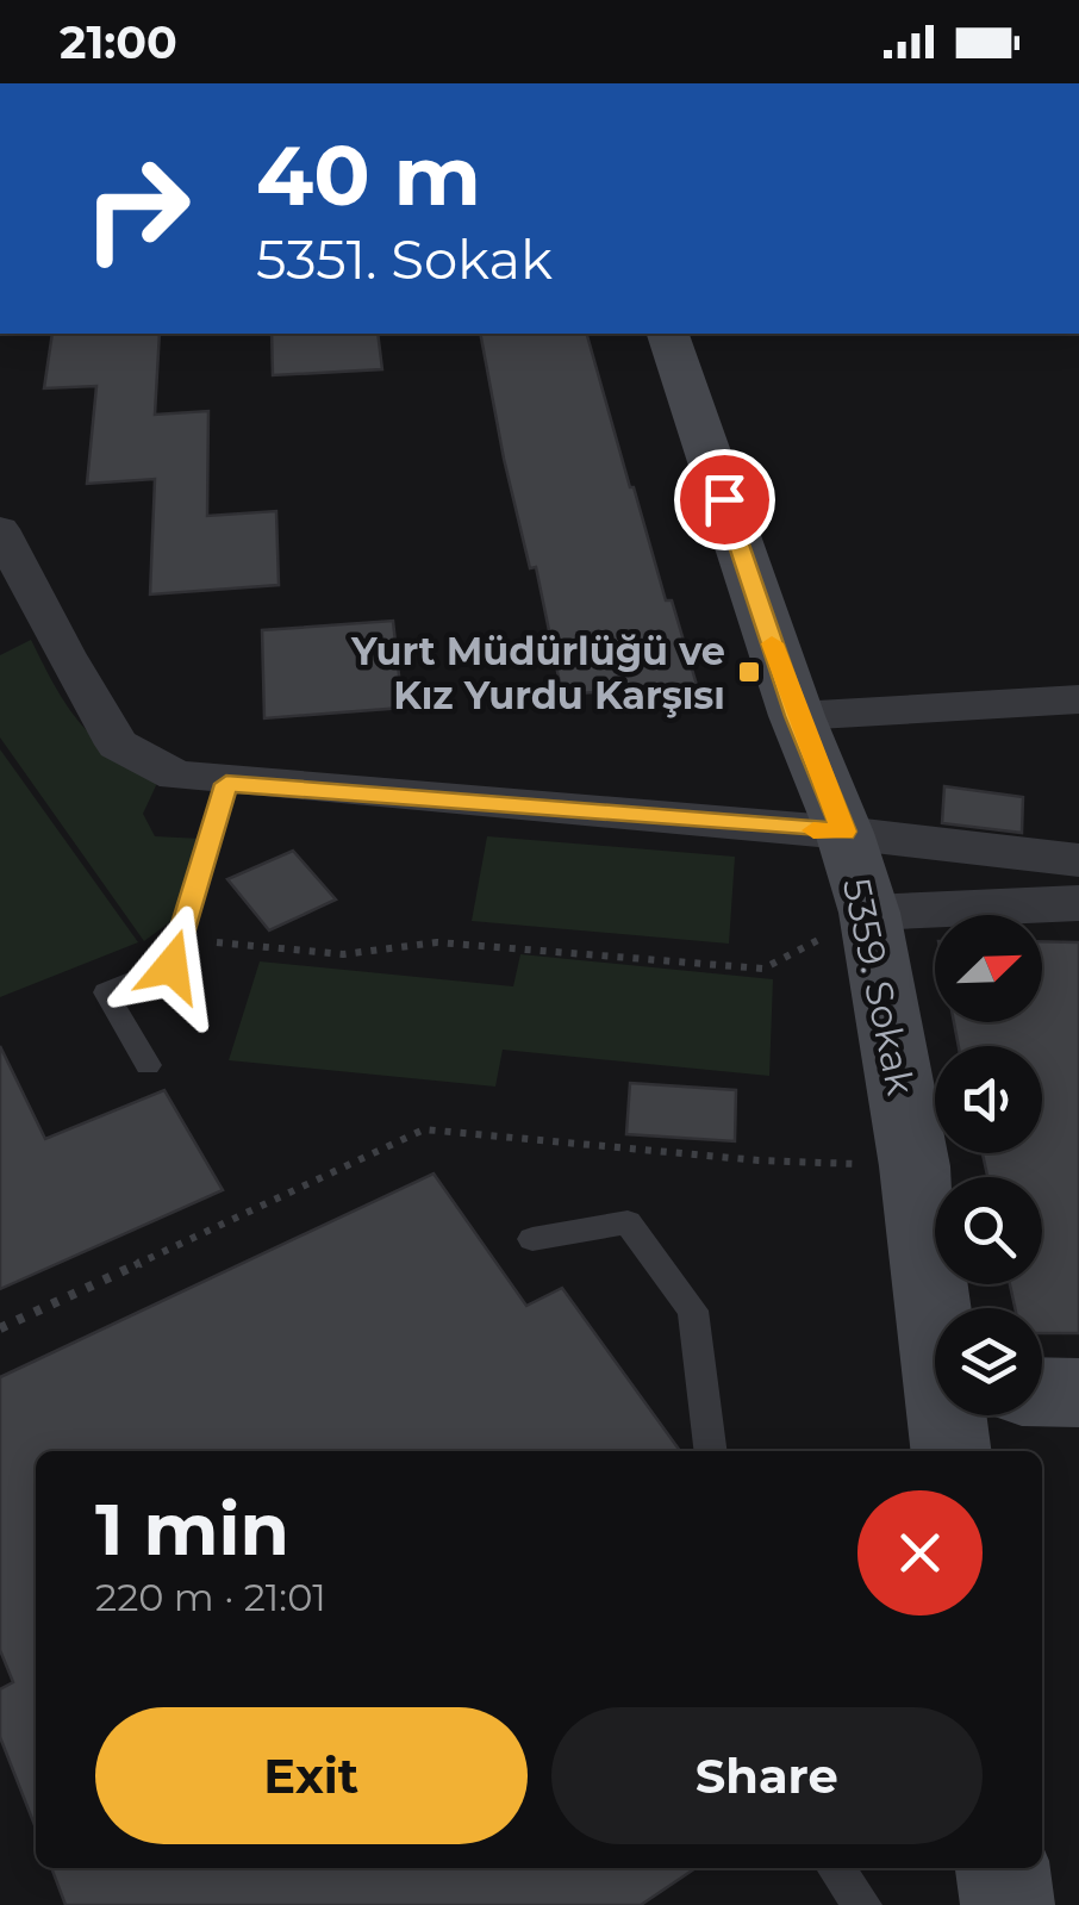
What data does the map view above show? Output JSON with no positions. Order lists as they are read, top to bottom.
{
  "streets": {
    "street": ["5359. Sokak"]
  },
  "places": {
    "transit": ["Yurt Müdürlüğü ve Kız Yurdu Karşısı"]
  },
  "north": "top right",
  "page": {
    "status": "21:00",
    "turn": ["40 m", "5351. Sokak"],
    "heading": ["1 min", "220 m · 21:01"],
    "buttons": ["Exit", "Share"]
  }
}
